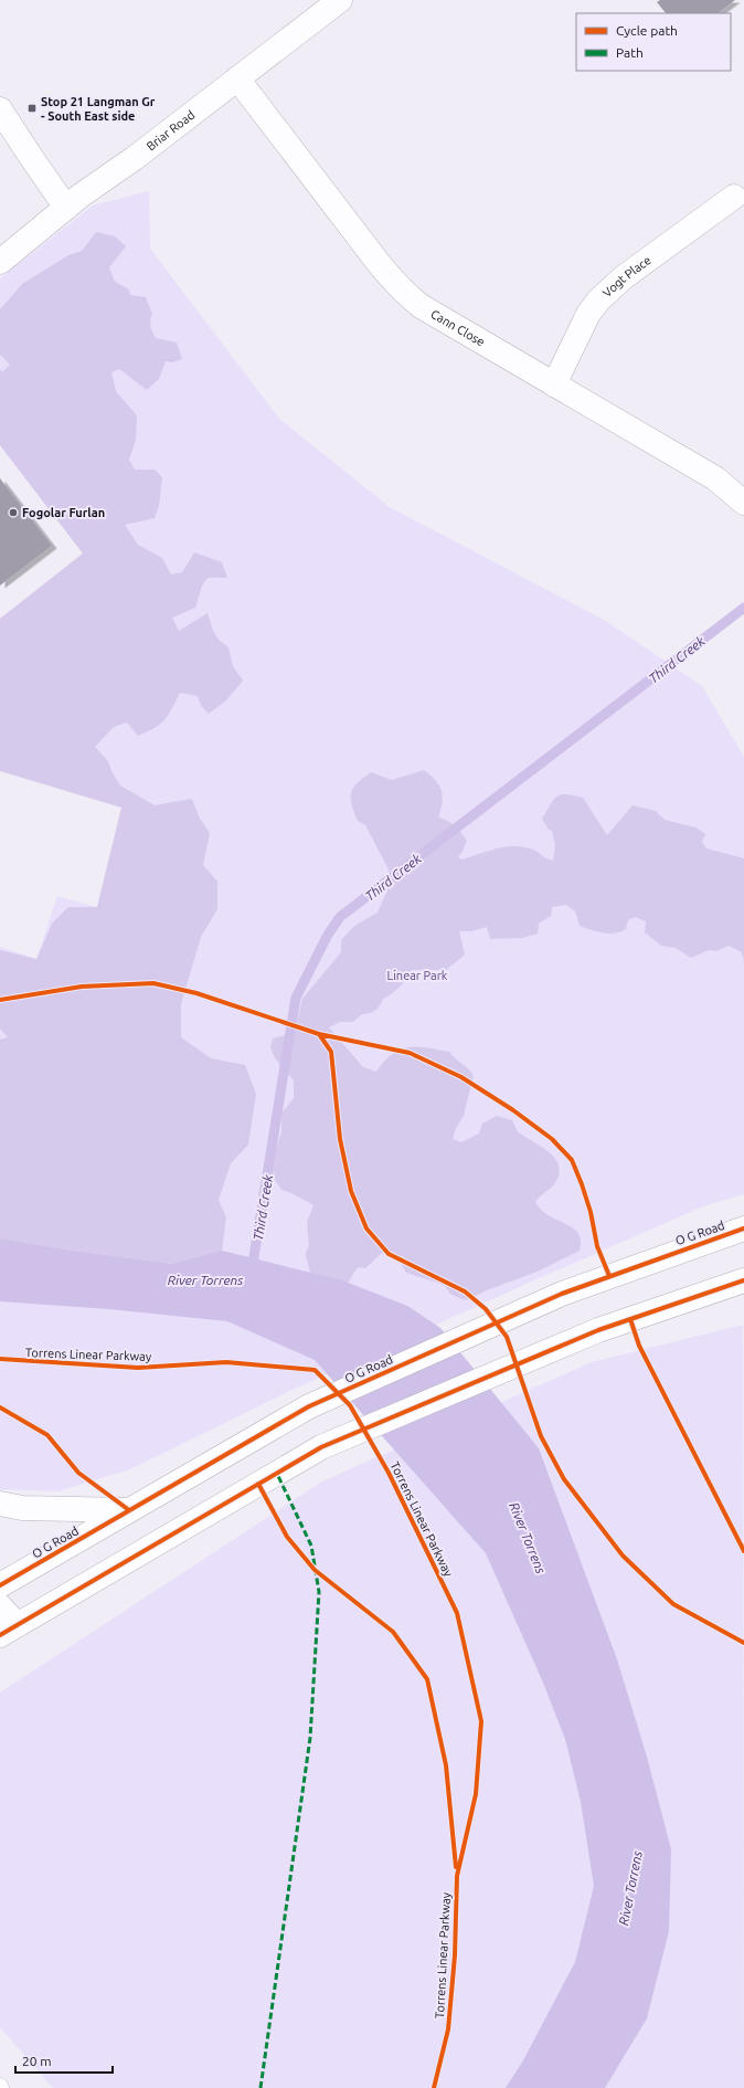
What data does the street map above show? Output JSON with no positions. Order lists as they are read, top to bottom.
{
  "streets": {
    "main road": [
      "Briar Road",
      "Vogt Place",
      "Cann Close",
      "O G Road"
    ],
    "cycle path": ["Torrens Linear Parkway"]
  },
  "crossings": [
    ["Briar Road", "Cann Close"],
    ["Vogt Place", "Cann Close"]
  ],
  "water": ["Third Creek", "River Torrens"],
  "parks": ["Linear Park"],
  "places": {
    "transit": ["Stop 21 Langman Gr - South East side"],
    "other": ["Fogolar Furlan"]
  },
  "legend": ["Cycle path", "Path"],
  "scale_bar": "20 m"
}
